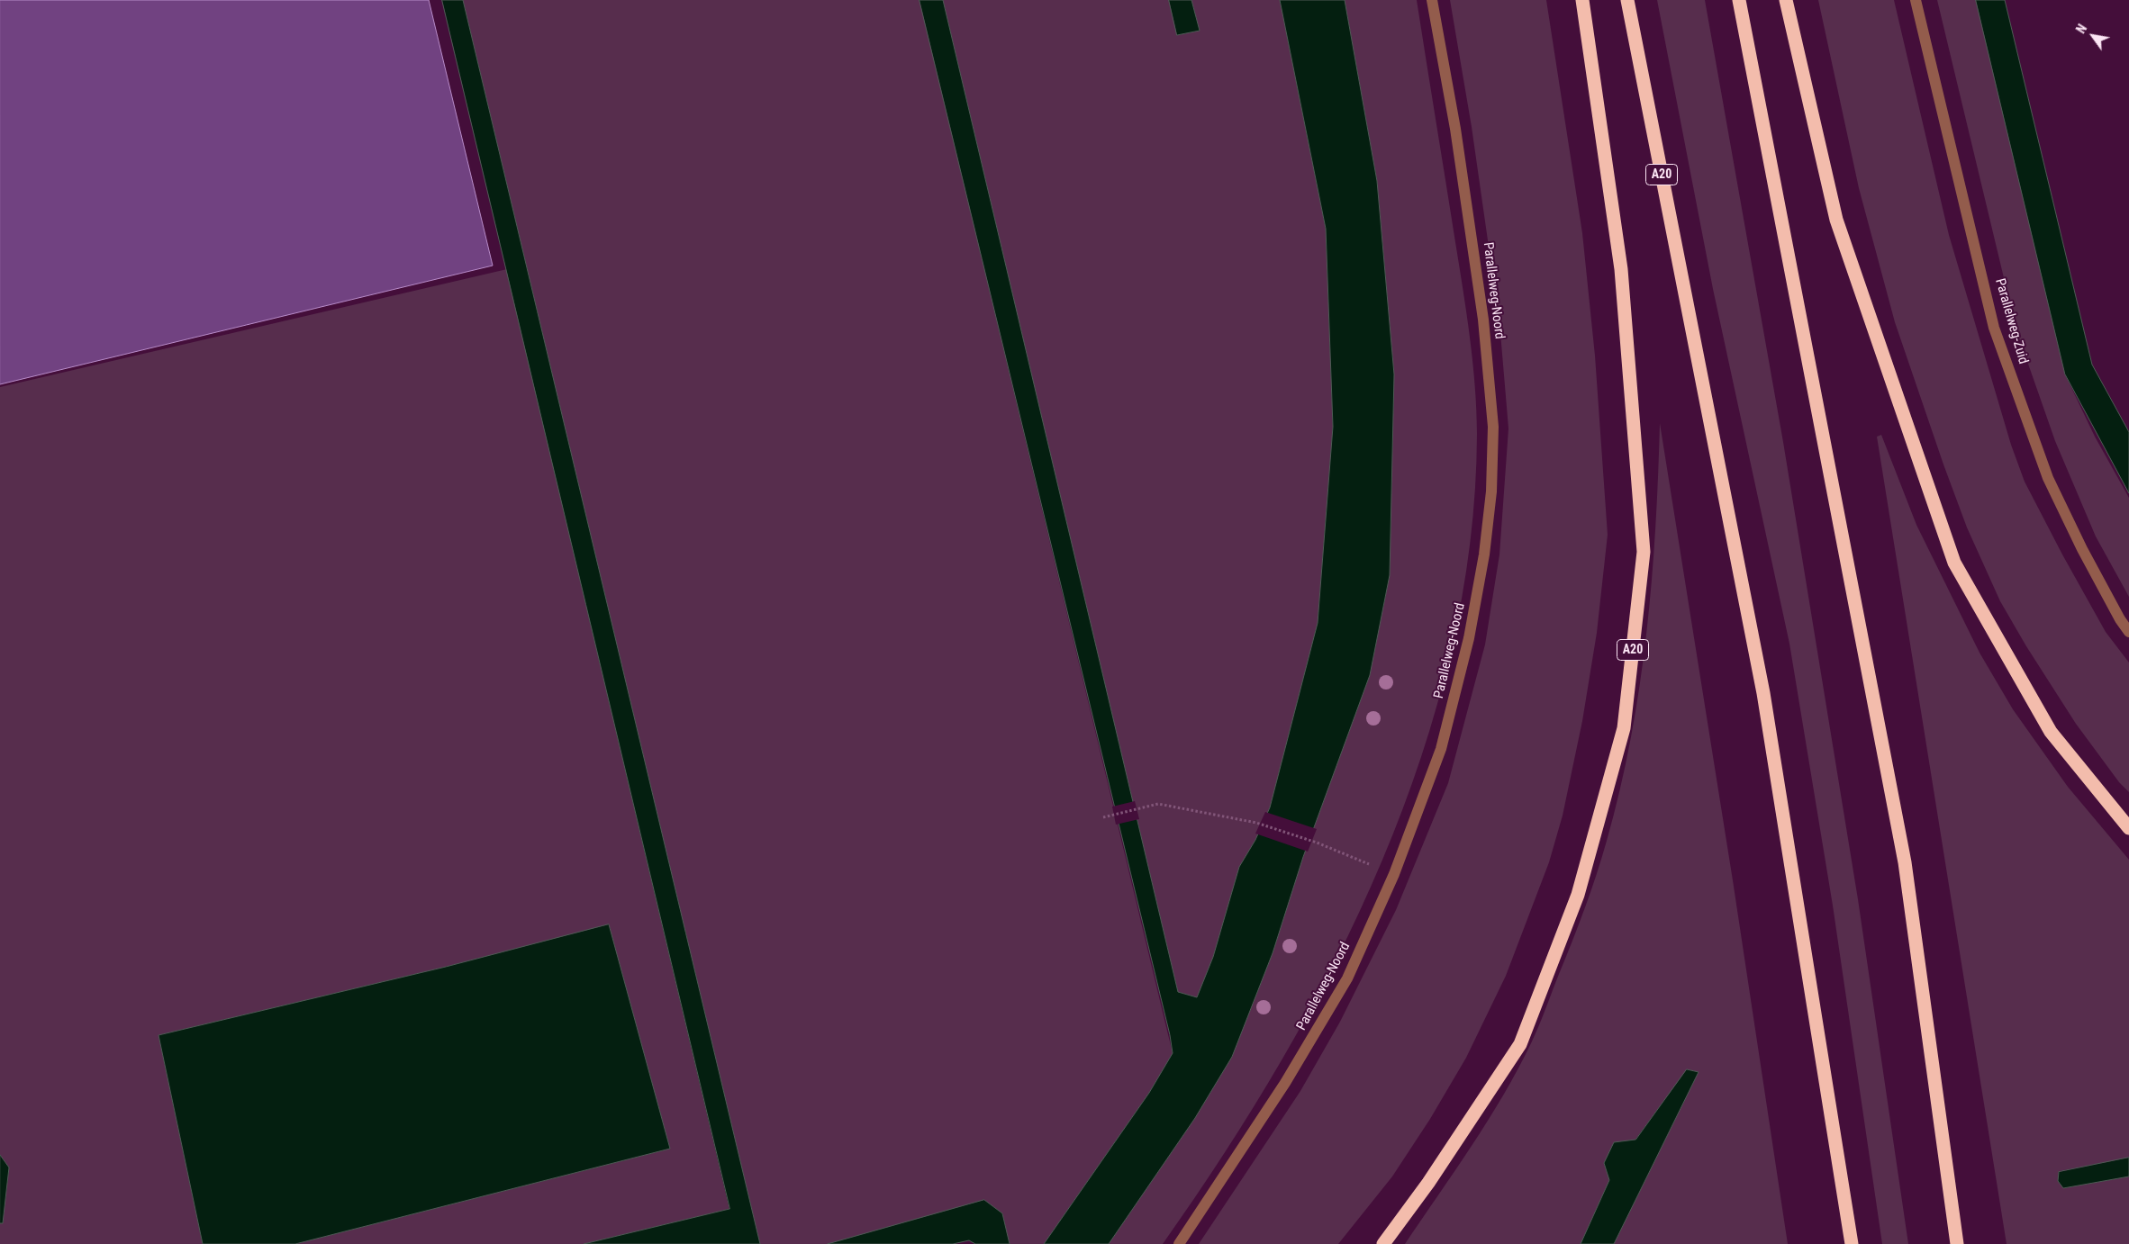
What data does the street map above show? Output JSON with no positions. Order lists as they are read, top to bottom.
{
  "streets": {
    "highway": ["A20"],
    "street": ["Parallelweg-Noord", "Parallelweg-Zuid"]
  },
  "north": "top left"
}
